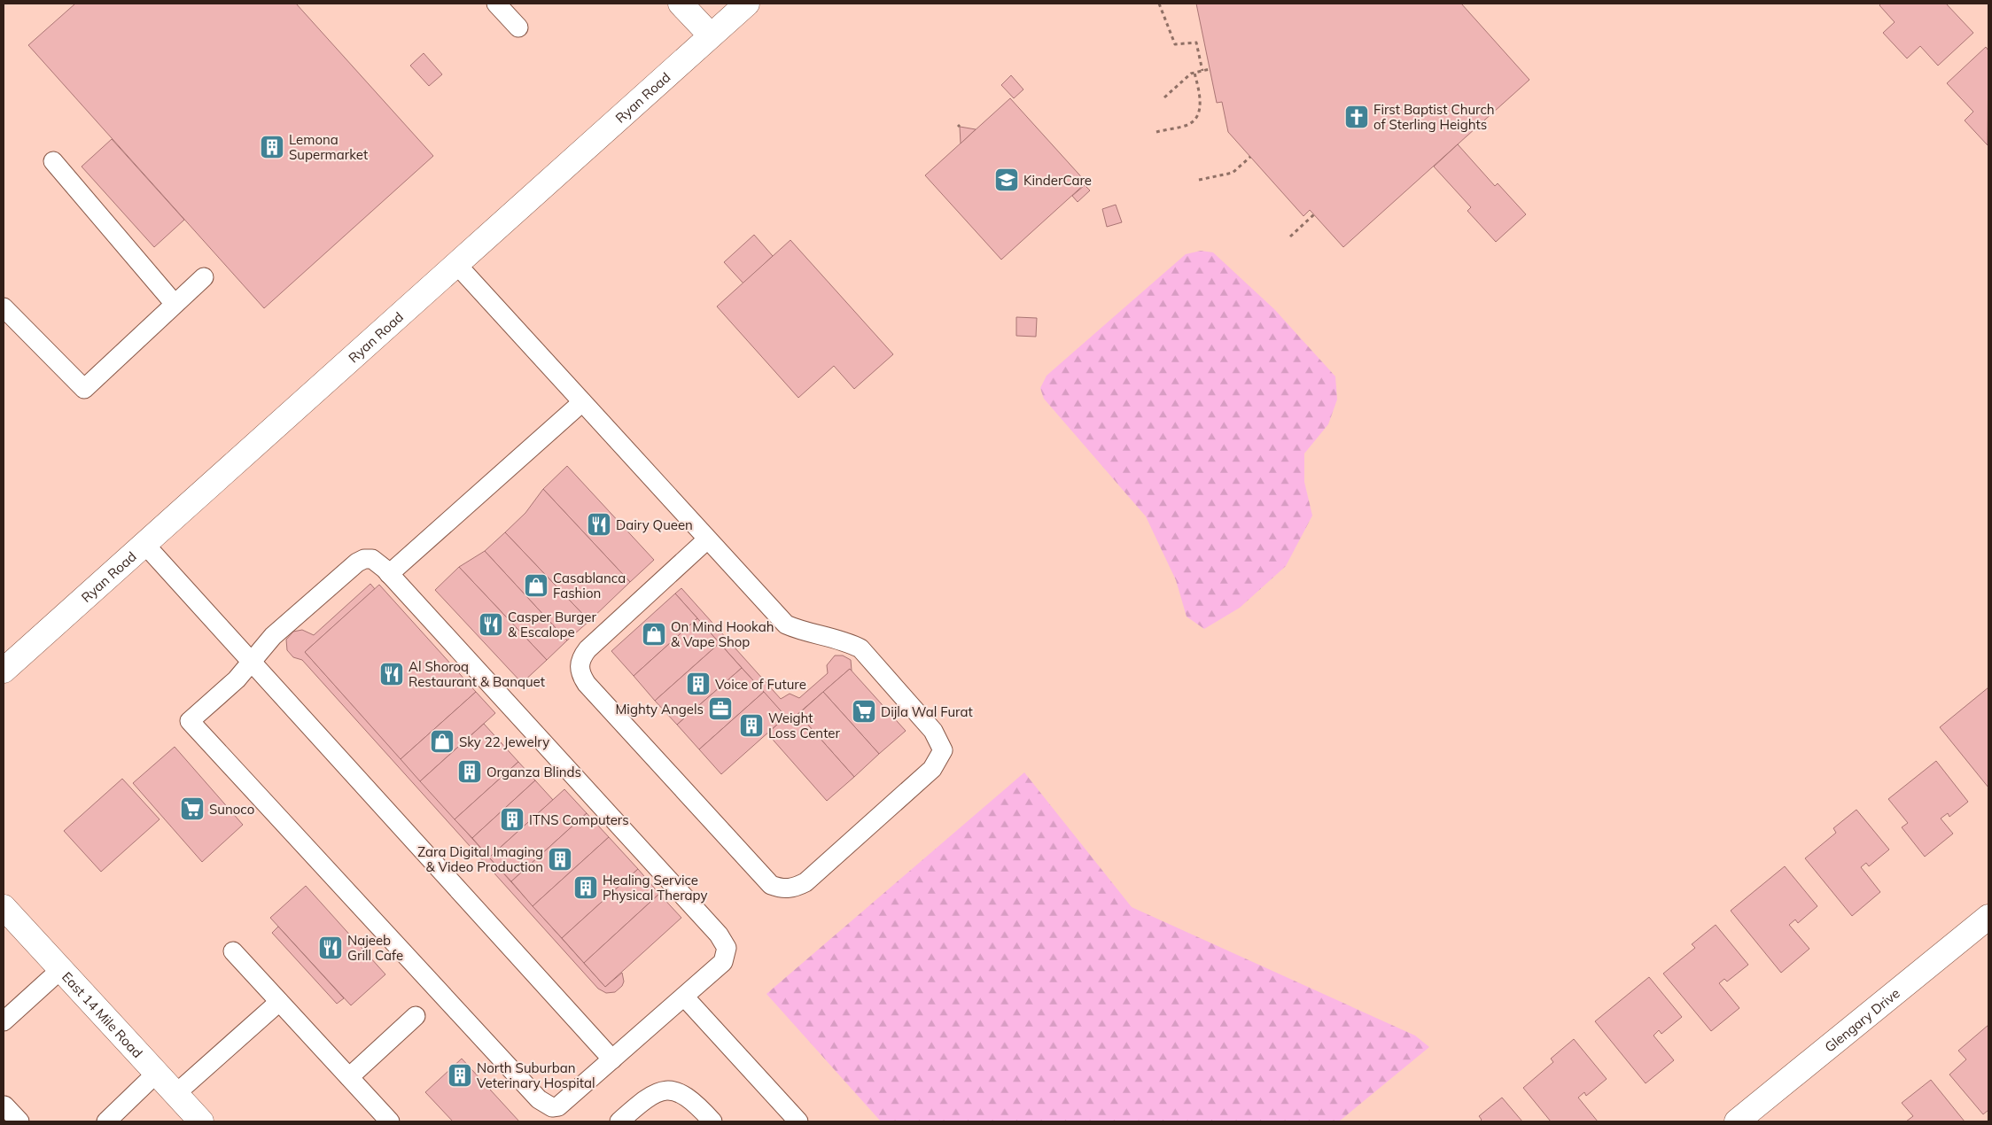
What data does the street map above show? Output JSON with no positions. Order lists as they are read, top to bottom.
{
  "streets": {
    "main road": ["Ryan Road", "East 14 Mile Road", "Glengary Drive"]
  },
  "places": {
    "church": ["First Baptist Church of Sterling Heights"],
    "building": [
      "Lemona Supermarket",
      "Voice of Future",
      "Weight Loss Center",
      "Organza Blinds",
      "ITNS Computers",
      "Zara Digital Imaging & Video Production",
      "Healing Service Physical Therapy",
      "North Suburban Veterinary Hospital"
    ],
    "school or university": ["KinderCare"],
    "restaurant": [
      "Dairy Queen",
      "Casper Burger & Escalope",
      "Al Shoroq Restaurant & Banquet",
      "Najeeb Grill Cafe"
    ],
    "shop": ["Casablanca Fashion", "On Mind Hookah & Vape Shop", "Sky 22 Jewelry"],
    "office": ["Mighty Angels"],
    "supermarket": ["Dijla Wal Furat", "Sunoco"]
  }
}
